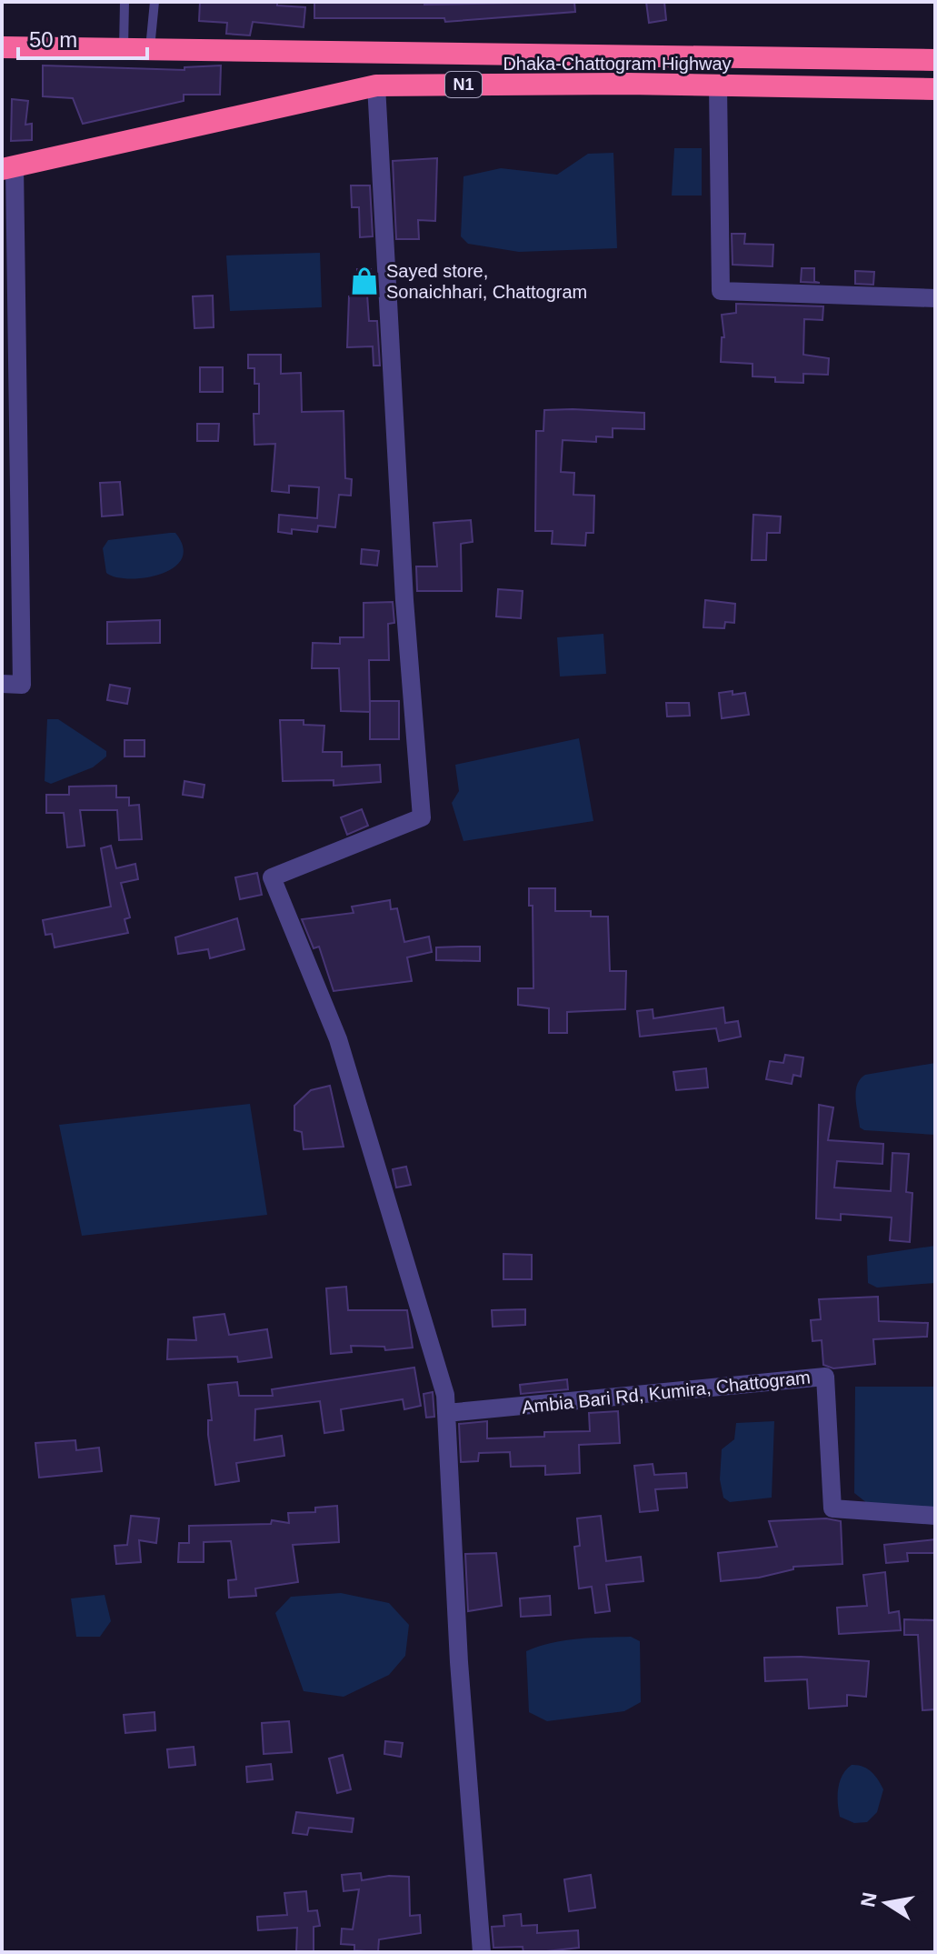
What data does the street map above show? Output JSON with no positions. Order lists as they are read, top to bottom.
{
  "streets": {
    "highway": ["Dhaka-Chattogram Highway", "N1"],
    "street": ["Ambia Bari Rd, Kumira, Chattogram"]
  },
  "places": {
    "shop": ["Sayed store, Sonaichhari, Chattogram"]
  },
  "scale_bar": "50 m",
  "north": "left"
}
